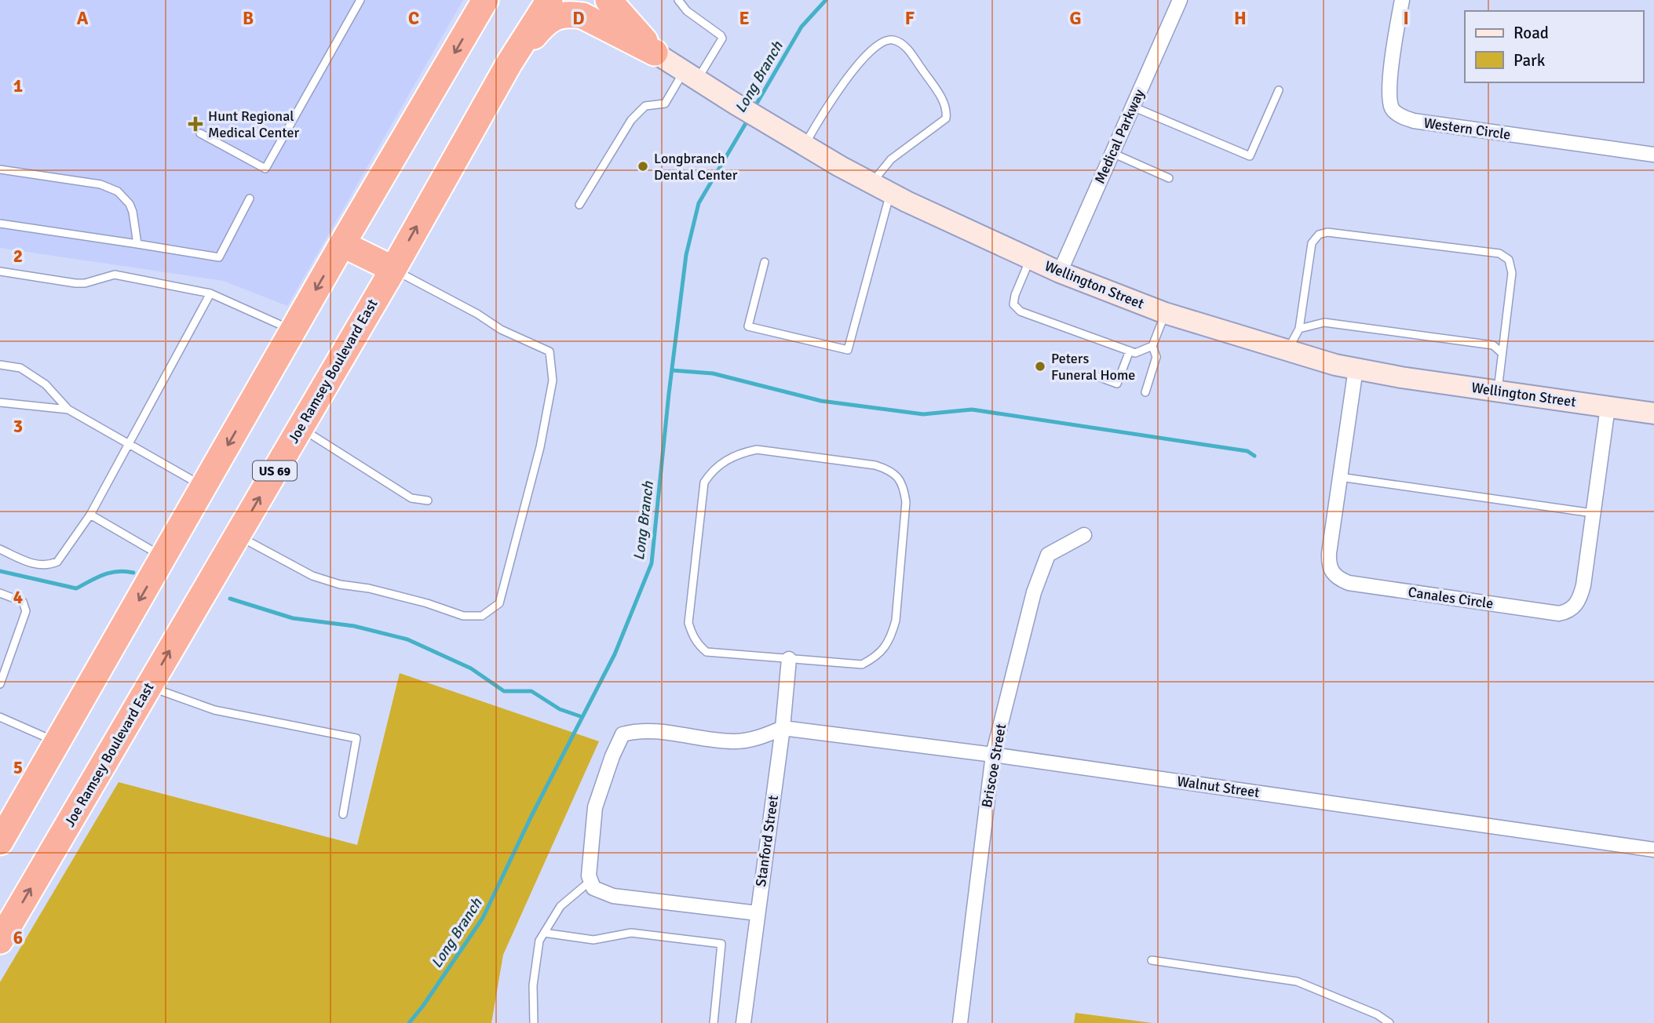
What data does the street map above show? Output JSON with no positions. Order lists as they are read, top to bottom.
{
  "streets": {
    "highway": ["Joe Ramsey Boulevard East", "US 69"],
    "street": [
      "Western Circle",
      "Medical Parkway",
      "Wellington Street",
      "Canales Circle",
      "Briscoe Street",
      "Walnut Street",
      "Stanford Street"
    ]
  },
  "crossings": [
    ["Medical Parkway", "Wellington Street"],
    ["Wellington Street", "Canales Circle"],
    ["Briscoe Street", "Walnut Street"],
    ["Walnut Street", "Stanford Street"]
  ],
  "water": ["Long Branch"],
  "places": {
    "health": ["Hunt Regional Medical Center"],
    "other": ["Longbranch Dental Center", "Peters Funeral Home"]
  },
  "legend": ["Road", "Park"],
  "grid": {
    "columns": [
      "A",
      "B",
      "C",
      "D",
      "E",
      "F",
      "G",
      "H",
      "I"
    ],
    "rows": [
      "1",
      "2",
      "3",
      "4",
      "5",
      "6"
    ]
  }
}
